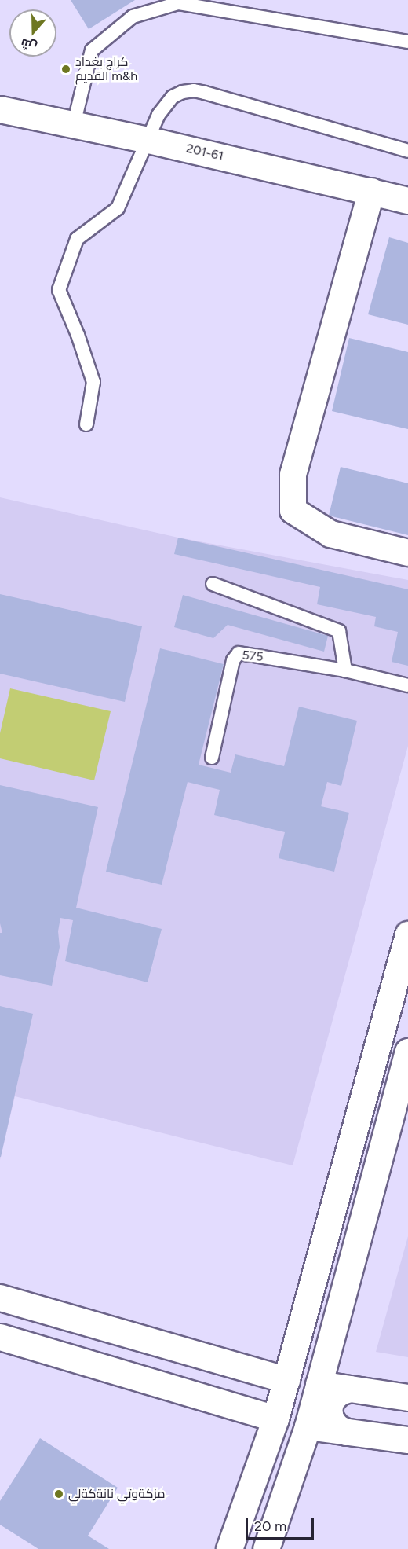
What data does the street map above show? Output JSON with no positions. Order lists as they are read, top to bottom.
{
  "streets": {
    "street": ["201-61"],
    "lane": ["575"]
  },
  "places": ["كراج بغداد القديم m&h", "مزكةوتي نانةكةلي"],
  "scale_bar": "20 m",
  "north": "bottom"
}
